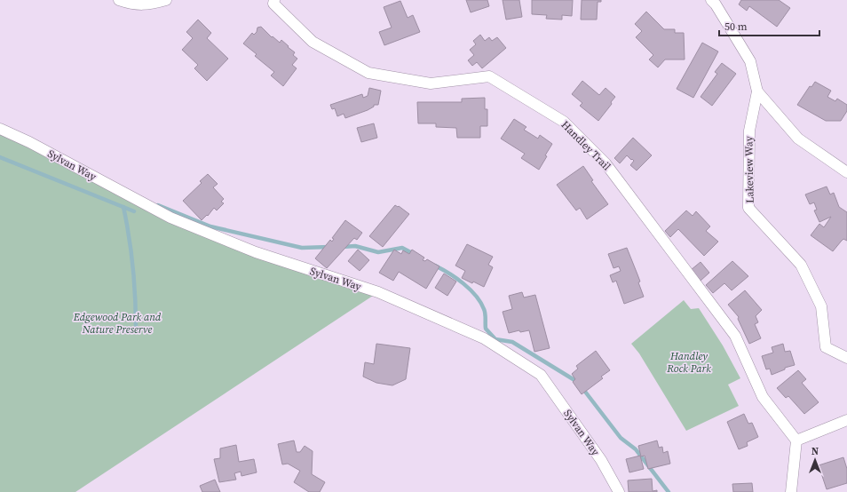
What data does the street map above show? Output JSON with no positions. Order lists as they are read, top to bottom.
{
  "streets": {
    "street": ["Handley Trail", "Sylvan Way", "Lakeview Way"]
  },
  "parks": ["Edgewood Park and Nature Preserve", "Handley Rock Park"],
  "scale_bar": "50 m",
  "north": "top"
}
